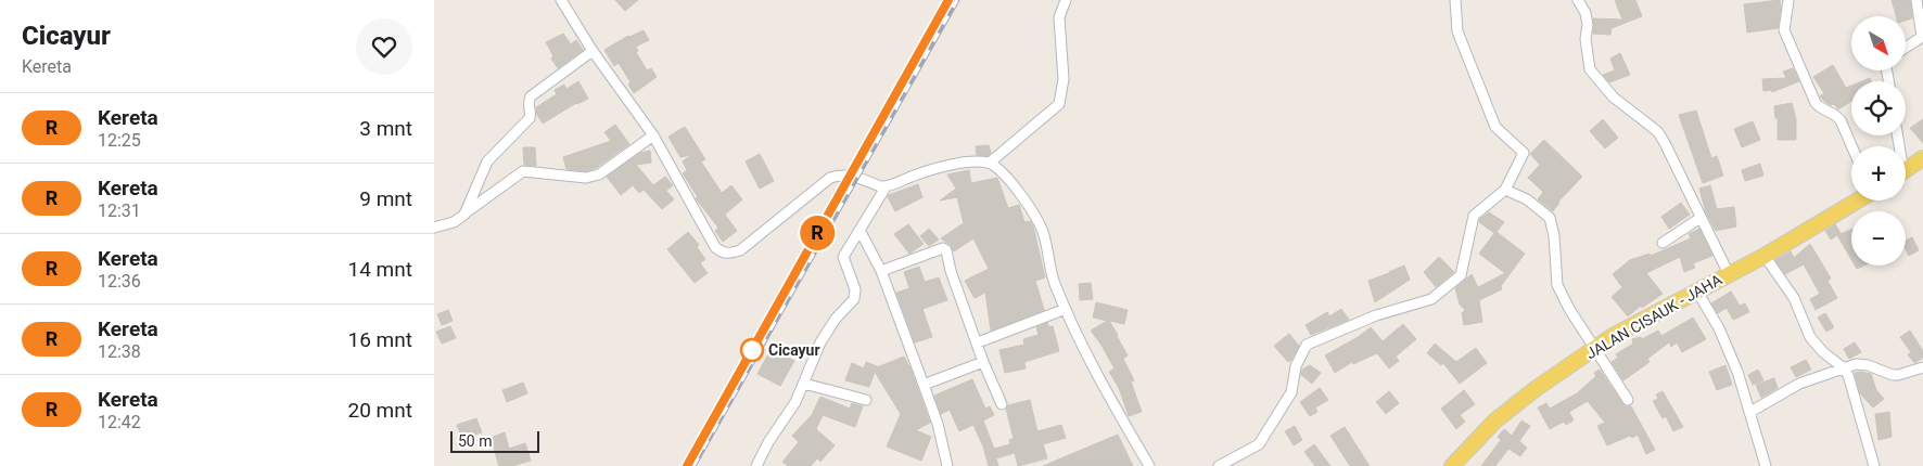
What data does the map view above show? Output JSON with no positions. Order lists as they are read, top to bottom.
{
  "streets": {
    "main road": ["JALAN CISAUK - JAHA"]
  },
  "places": ["Cicayur"],
  "scale_bar": "50 m",
  "north": "bottom right",
  "page": {
    "heading": ["Cicayur", "Kereta"],
    "on_map": "R",
    "map_buttons": ["+", "−"],
    "list": [
      {
        "mark": "R",
        "name": "Kereta",
        "note": "12:25",
        "value": "3 mnt"
      },
      {
        "mark": "R",
        "name": "Kereta",
        "note": "12:31",
        "value": "9 mnt"
      },
      {
        "mark": "R",
        "name": "Kereta",
        "note": "12:36",
        "value": "14 mnt"
      },
      {
        "mark": "R",
        "name": "Kereta",
        "note": "12:38",
        "value": "16 mnt"
      },
      {
        "mark": "R",
        "name": "Kereta",
        "note": "12:42",
        "value": "20 mnt"
      }
    ],
    "scale": "50 m"
  }
}
